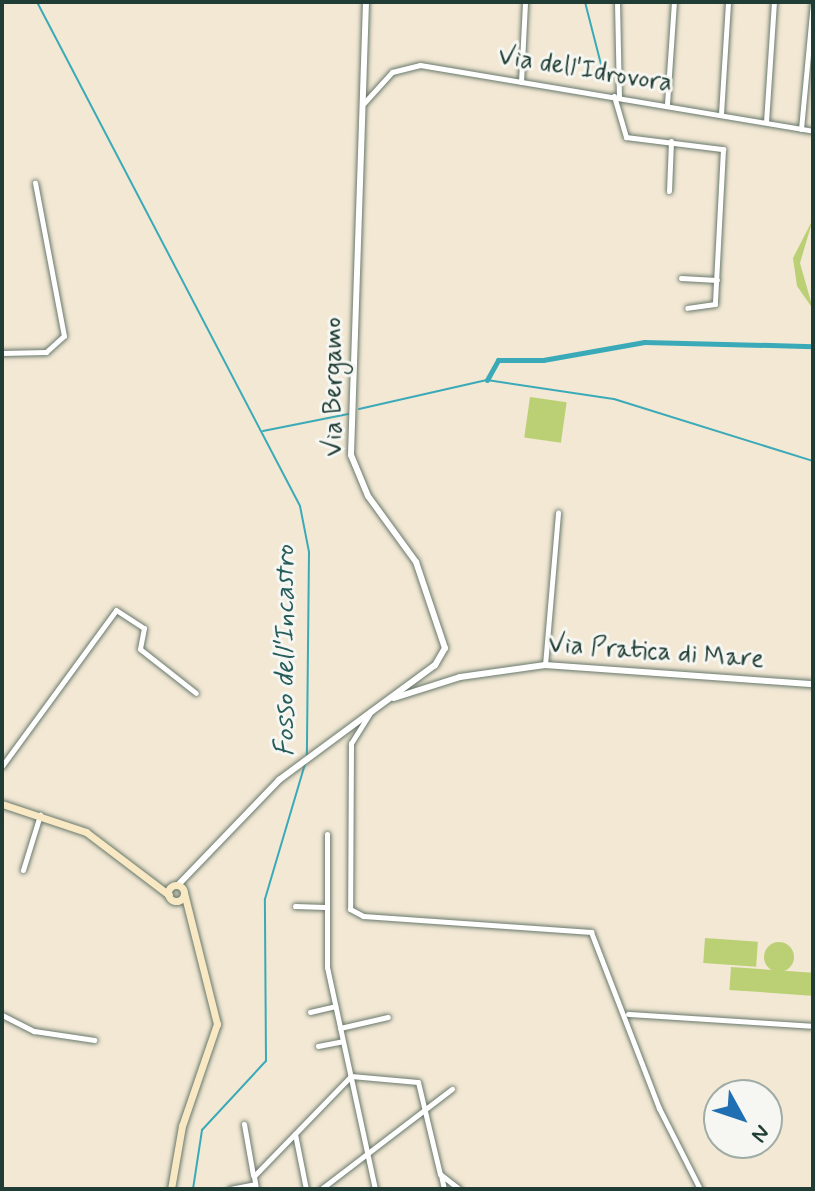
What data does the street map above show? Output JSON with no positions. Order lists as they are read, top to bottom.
{
  "streets": {
    "street": ["Via dell'Idrovora", "Via Bergamo", "Via Pratica di Mare"]
  },
  "crossings": [
    ["Via dell'Idrovora", "Via Bergamo"],
    ["Via Bergamo", "Via Pratica di Mare"]
  ],
  "water": ["Fosso dell'Incastro"],
  "north": "bottom right"
}
